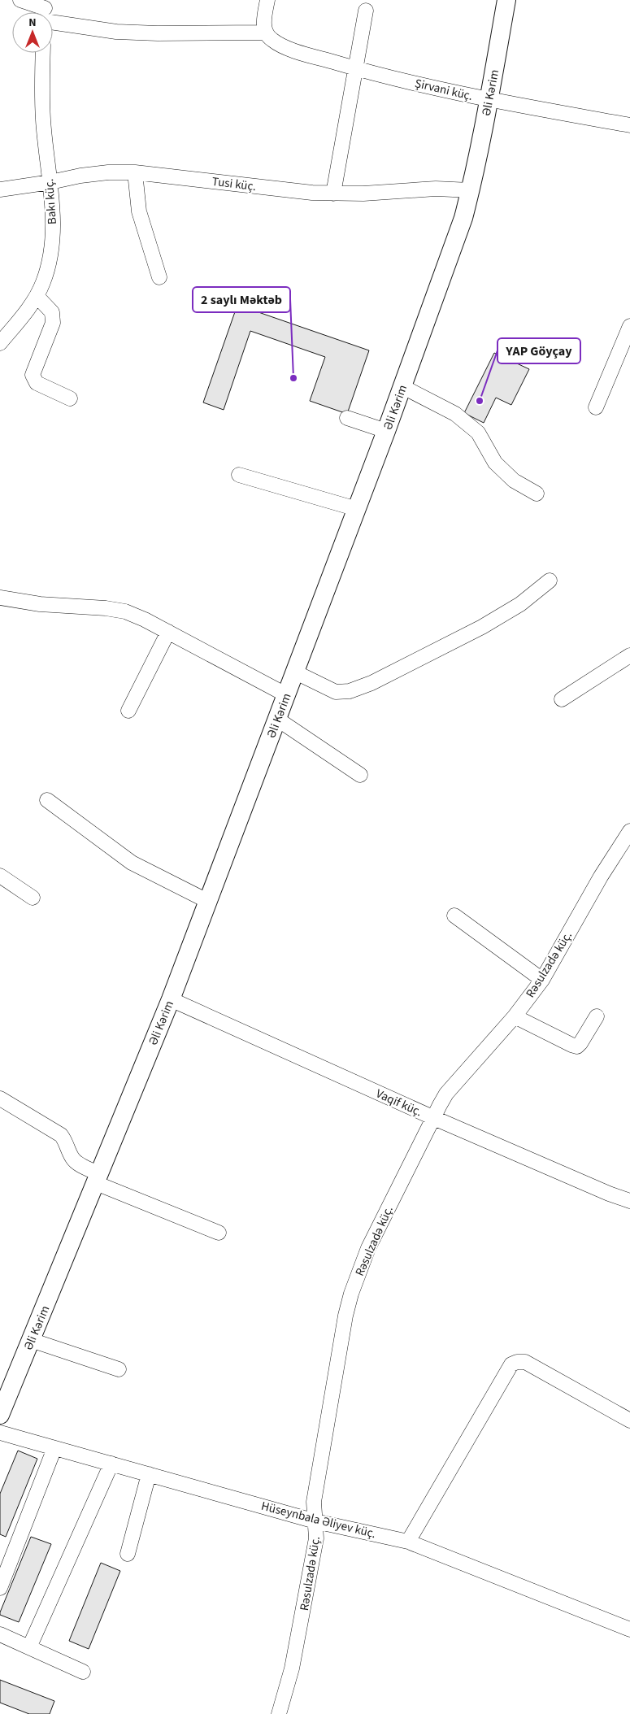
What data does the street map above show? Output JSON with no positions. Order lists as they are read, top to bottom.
{
  "streets": {
    "main road": ["Əli Kərim"],
    "street": [
      "Şirvani küç.",
      "Tusi küç.",
      "Bakı küç.",
      "Rəsulzadə küç.",
      "Vaqif küç.",
      "Hüseynbala Əliyev küç."
    ]
  },
  "crossings": [
    ["Şirvani küç.", "Əli Kərim"],
    ["Əli Kərim", "Tusi küç."],
    ["Əli Kərim", "Vaqif küç."],
    ["Tusi küç.", "Bakı küç."],
    ["Rəsulzadə küç.", "Vaqif küç."],
    ["Rəsulzadə küç.", "Hüseynbala Əliyev küç."]
  ],
  "places": ["2 saylı Məktəb", "YAP Göyçay"],
  "north": "top"
}
